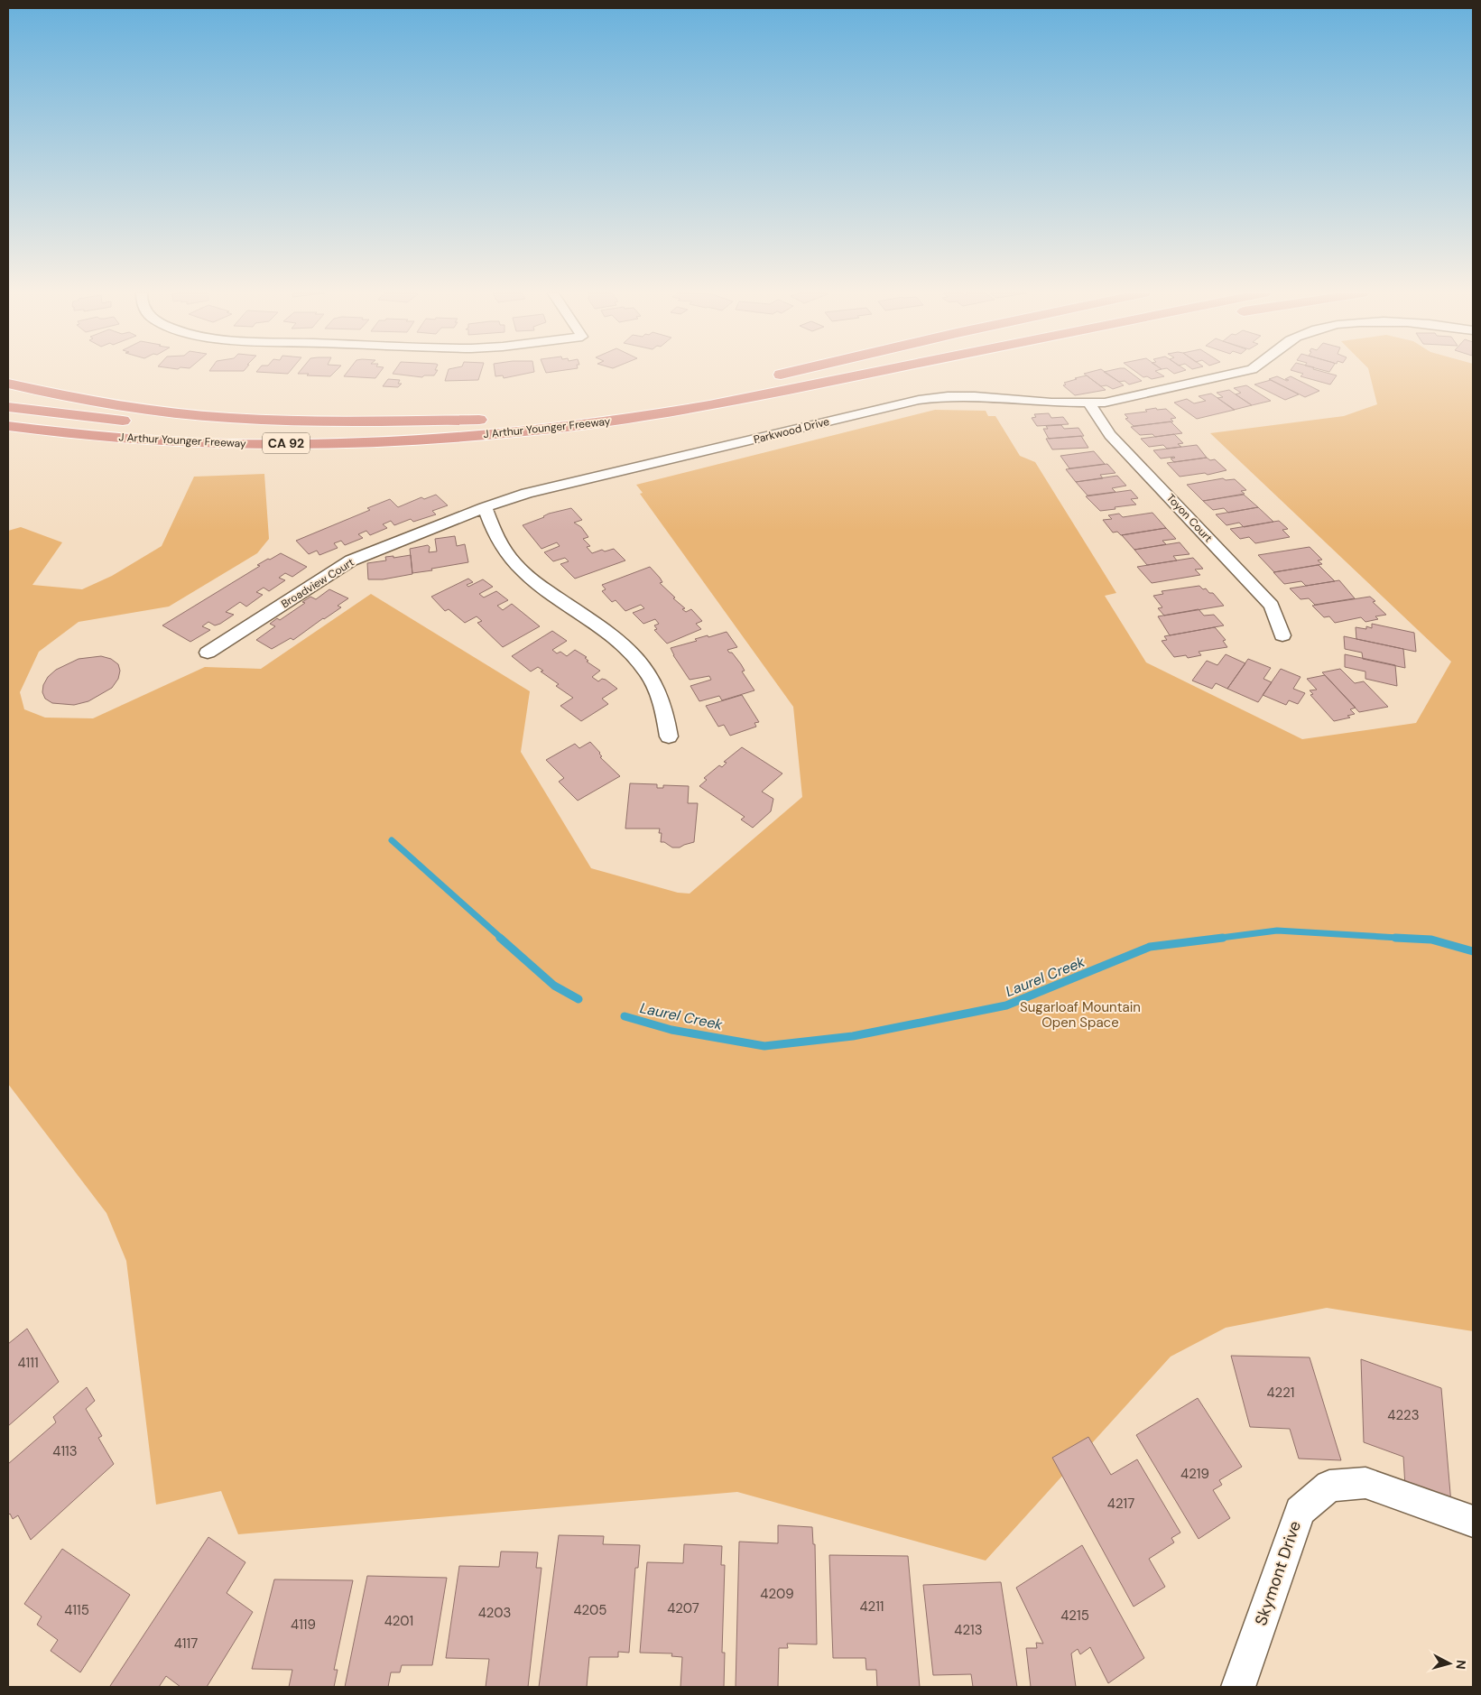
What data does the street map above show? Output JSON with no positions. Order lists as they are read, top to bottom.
{
  "streets": {
    "highway": ["J Arthur Younger Freeway", "CA 92"],
    "street": [
      "Parkwood Drive",
      "Toyon Court",
      "Broadview Court",
      "Skymont Drive"
    ]
  },
  "crossings": [
    ["Parkwood Drive", "Toyon Court"],
    ["Parkwood Drive", "Broadview Court"]
  ],
  "water": ["Laurel Creek"],
  "parks": ["Sugarloaf Mountain Open Space"],
  "house_numbers": [
    "4111",
    "4221",
    "4223",
    "4113",
    "4219",
    "4217",
    "4209",
    "4211",
    "4207",
    "4115",
    "4205",
    "4203",
    "4215",
    "4201",
    "4119",
    "4213",
    "4117"
  ],
  "north": "right"
}
